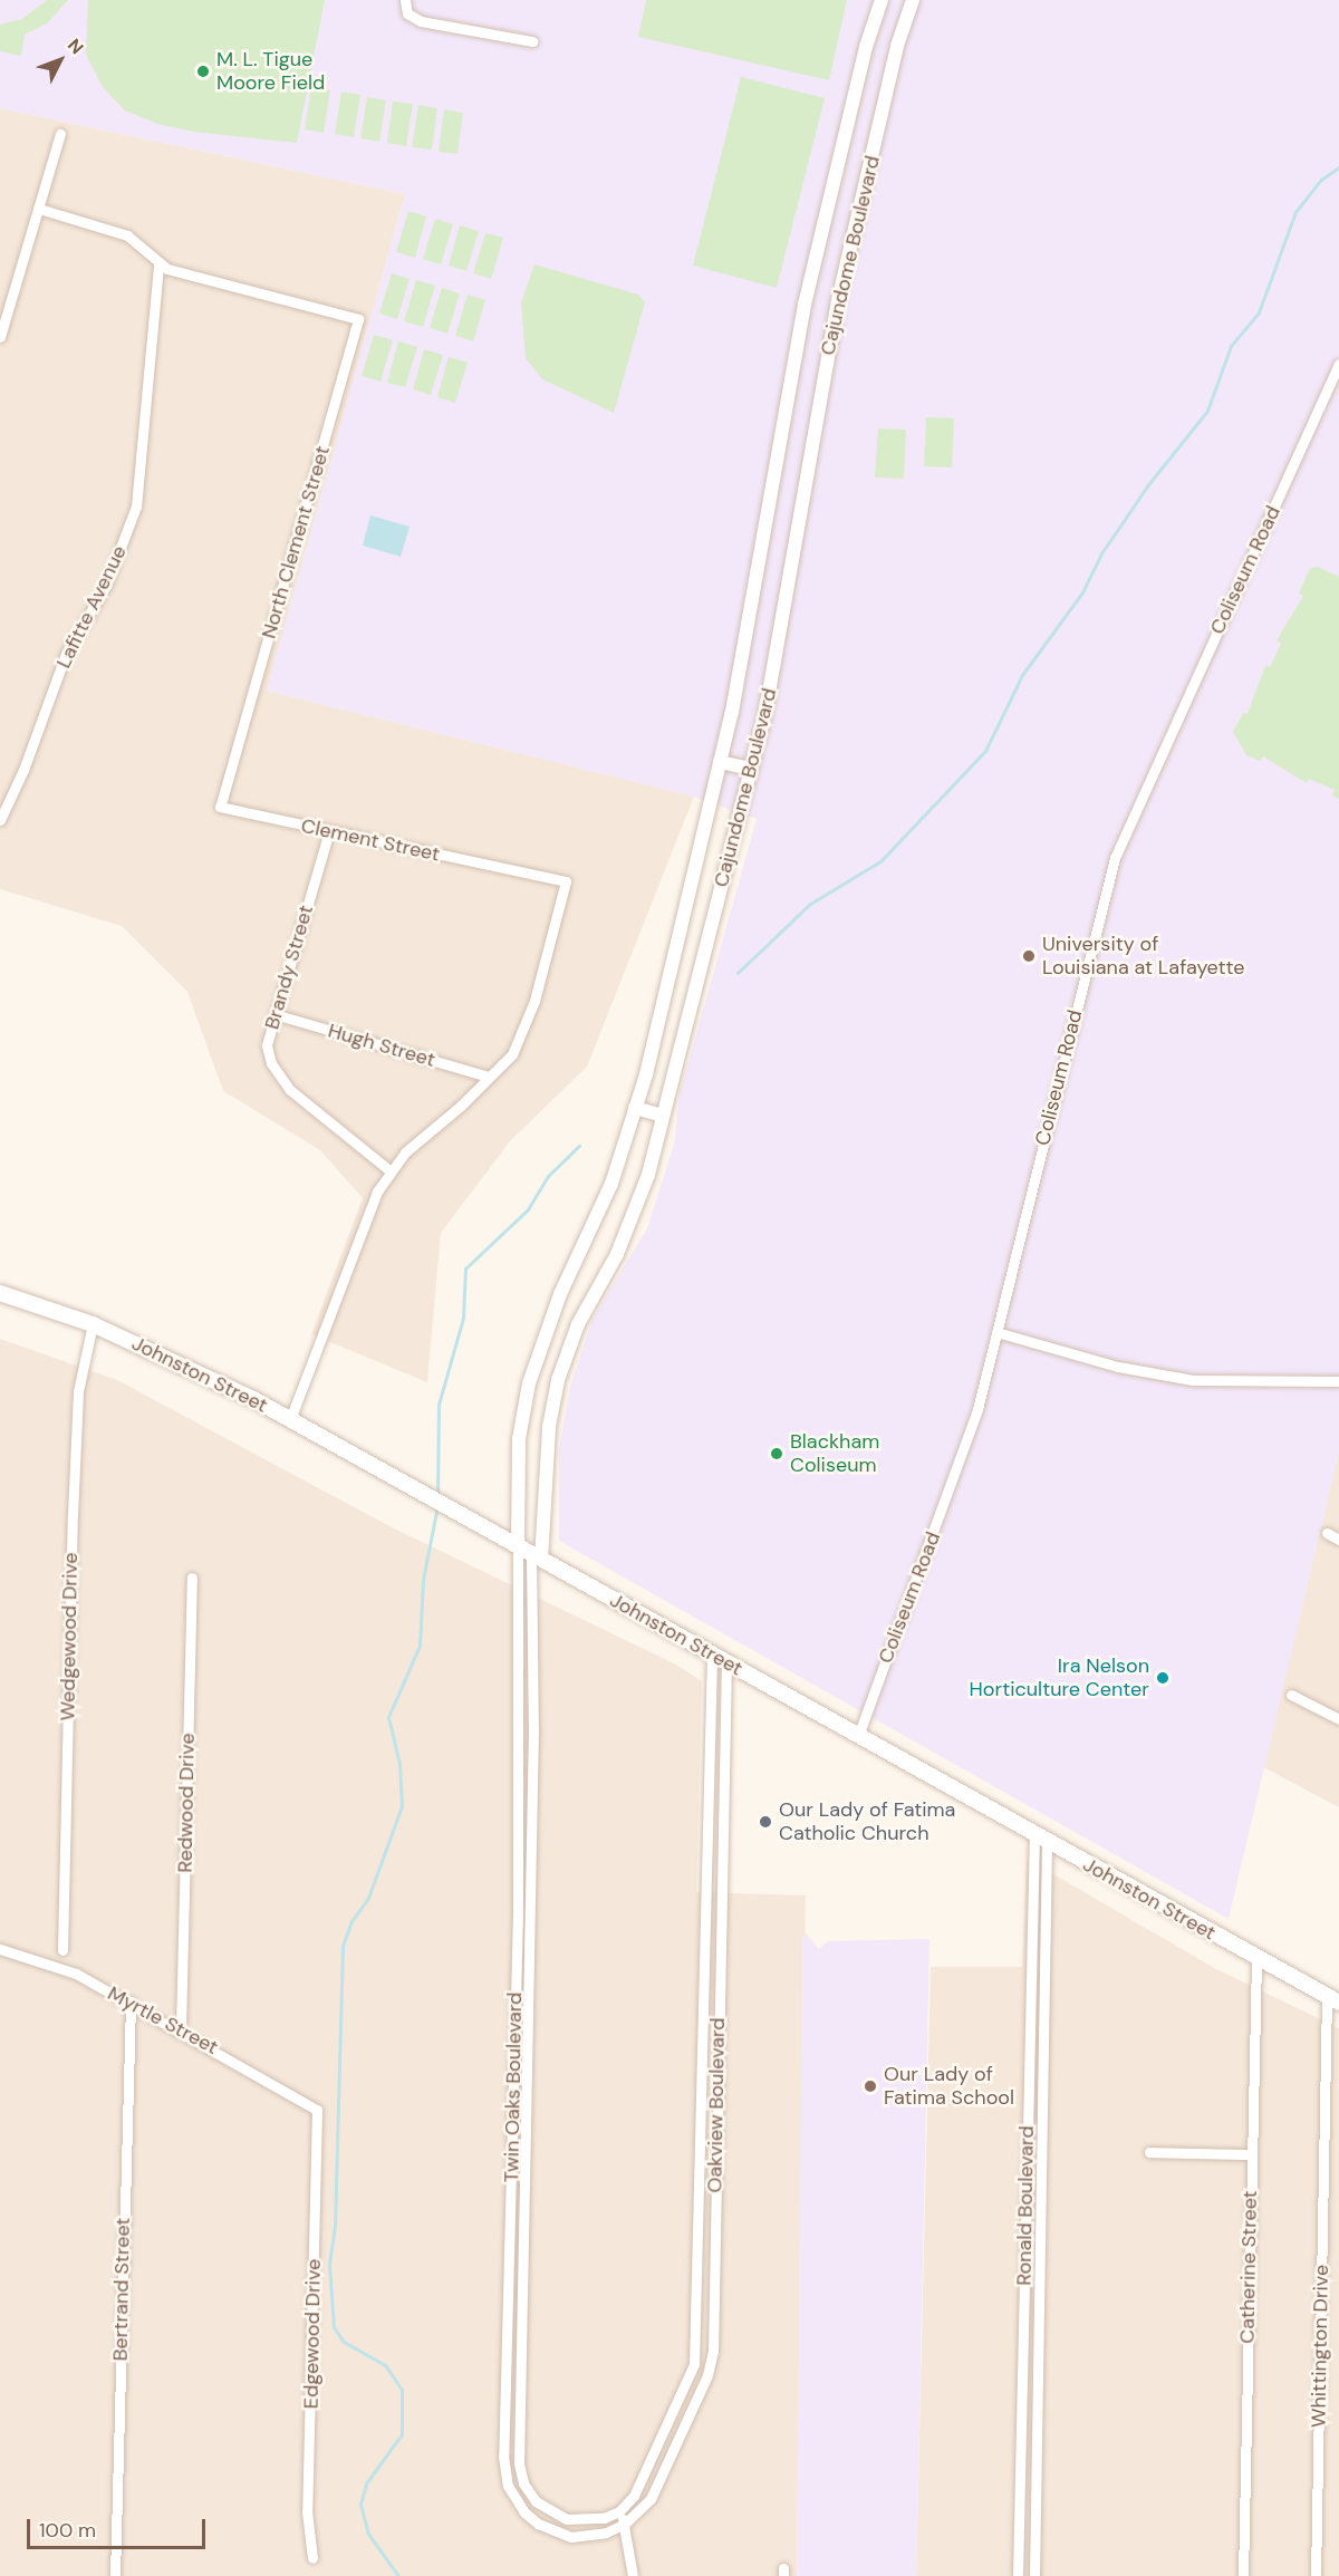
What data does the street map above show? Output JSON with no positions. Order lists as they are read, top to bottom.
{
  "streets": {
    "main road": ["Johnston Street"],
    "street": [
      "Cajundome Boulevard",
      "North Clement Street",
      "Coliseum Road",
      "Lafitte Avenue",
      "Clement Street",
      "Brandy Street",
      "Hugh Street",
      "Wedgewood Drive",
      "Redwood Drive",
      "Myrtle Street",
      "Twin Oaks Boulevard",
      "Oakview Boulevard",
      "Ronald Boulevard",
      "Catherine Street",
      "Bertrand Street",
      "Edgewood Drive",
      "Whittington Drive"
    ]
  },
  "crossings": [
    ["Cajundome Boulevard", "Johnston Street"],
    ["Cajundome Boulevard", "Twin Oaks Boulevard"],
    ["North Clement Street", "Lafitte Avenue"],
    ["North Clement Street", "Clement Street"],
    ["Coliseum Road", "Johnston Street"],
    ["Clement Street", "Brandy Street"],
    ["Clement Street", "Hugh Street"],
    ["Brandy Street", "Hugh Street"],
    ["Johnston Street", "Wedgewood Drive"],
    ["Johnston Street", "Twin Oaks Boulevard"],
    ["Johnston Street", "Oakview Boulevard"],
    ["Johnston Street", "Ronald Boulevard"],
    ["Johnston Street", "Catherine Street"],
    ["Johnston Street", "Whittington Drive"],
    ["Redwood Drive", "Myrtle Street"],
    ["Myrtle Street", "Bertrand Street"],
    ["Myrtle Street", "Edgewood Drive"],
    ["Twin Oaks Boulevard", "Oakview Boulevard"]
  ],
  "places": [
    "M. L. Tigue Moore Field",
    "University of Louisiana at Lafayette",
    "Blackham Coliseum",
    "Ira Nelson Horticulture Center",
    "Our Lady of Fatima Catholic Church",
    "Our Lady of Fatima School"
  ],
  "scale_bar": "100 m",
  "north": "top right"
}
